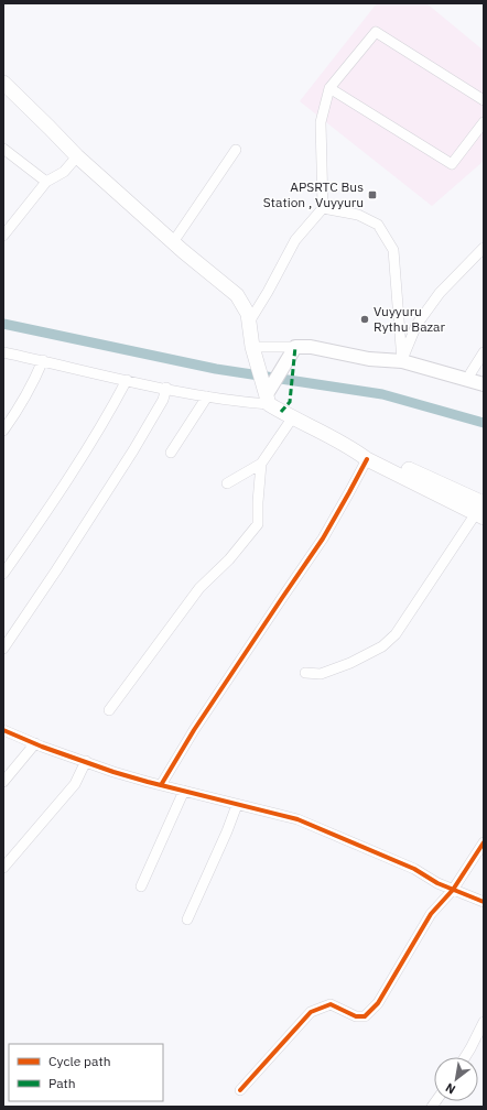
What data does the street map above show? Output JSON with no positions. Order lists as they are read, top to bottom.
{
  "places": {
    "transit": ["APSRTC Bus Station , Vuyyuru"],
    "other": ["Vuyyuru Rythu Bazar"]
  },
  "legend": ["Cycle path", "Path"],
  "north": "bottom left"
}
